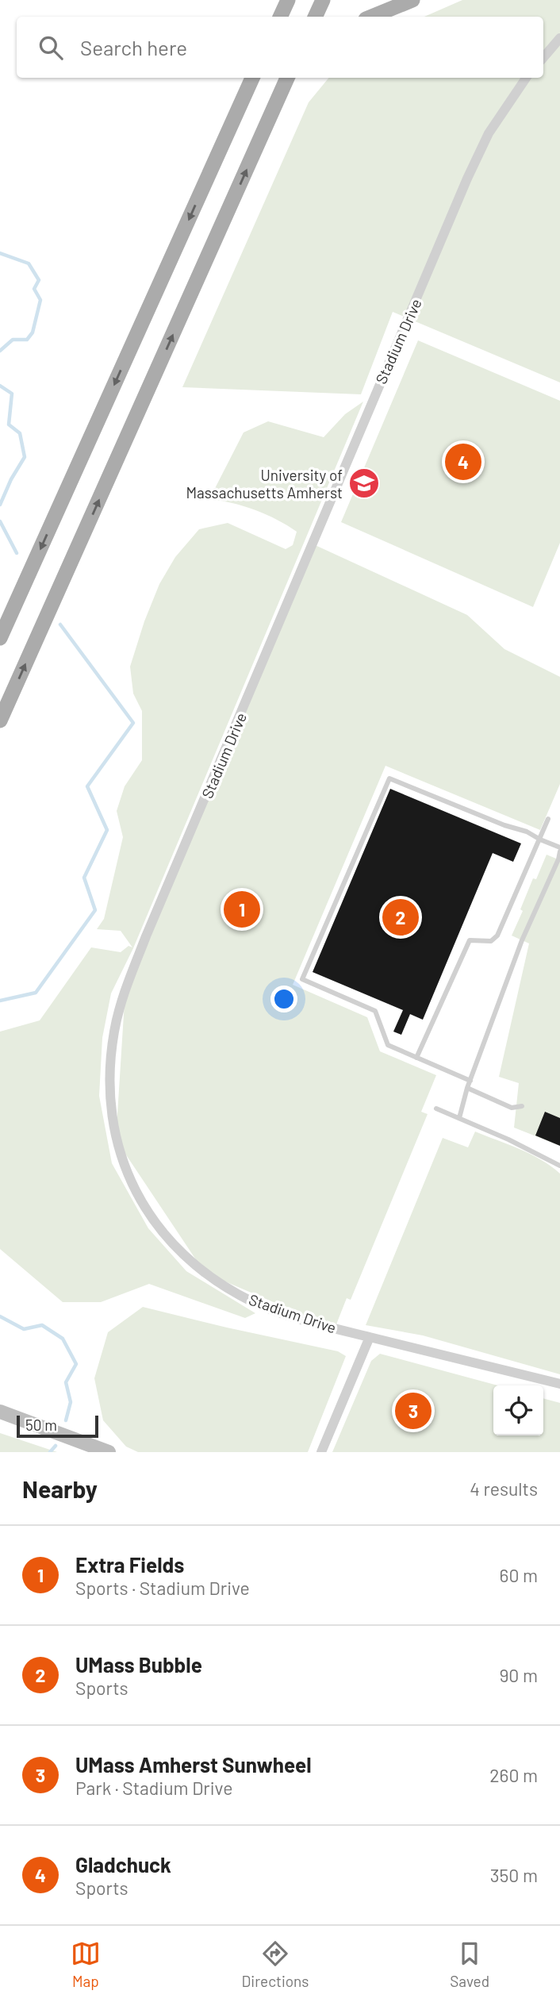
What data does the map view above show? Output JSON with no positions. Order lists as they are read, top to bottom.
{
  "streets": {
    "street": ["Stadium Drive"]
  },
  "places": {
    "school or university": ["University of Massachusetts Amherst"]
  },
  "scale_bar": "50 m",
  "page": {
    "search": "Search here",
    "pins": [
      "4",
      "1",
      "2",
      "3"
    ],
    "scale": "50 m",
    "heading": ["Nearby", "4 results"],
    "list": [
      {
        "mark": "1",
        "name": "Extra Fields",
        "note": "Sports · Stadium Drive",
        "value": "60 m"
      },
      {
        "mark": "2",
        "name": "UMass Bubble",
        "note": "Sports",
        "value": "90 m"
      },
      {
        "mark": "3",
        "name": "UMass Amherst Sunwheel",
        "note": "Park · Stadium Drive",
        "value": "260 m"
      },
      {
        "mark": "4",
        "name": "Gladchuck",
        "note": "Sports",
        "value": "350 m"
      }
    ],
    "nav": ["Map", "Directions", "Saved"]
  }
}
